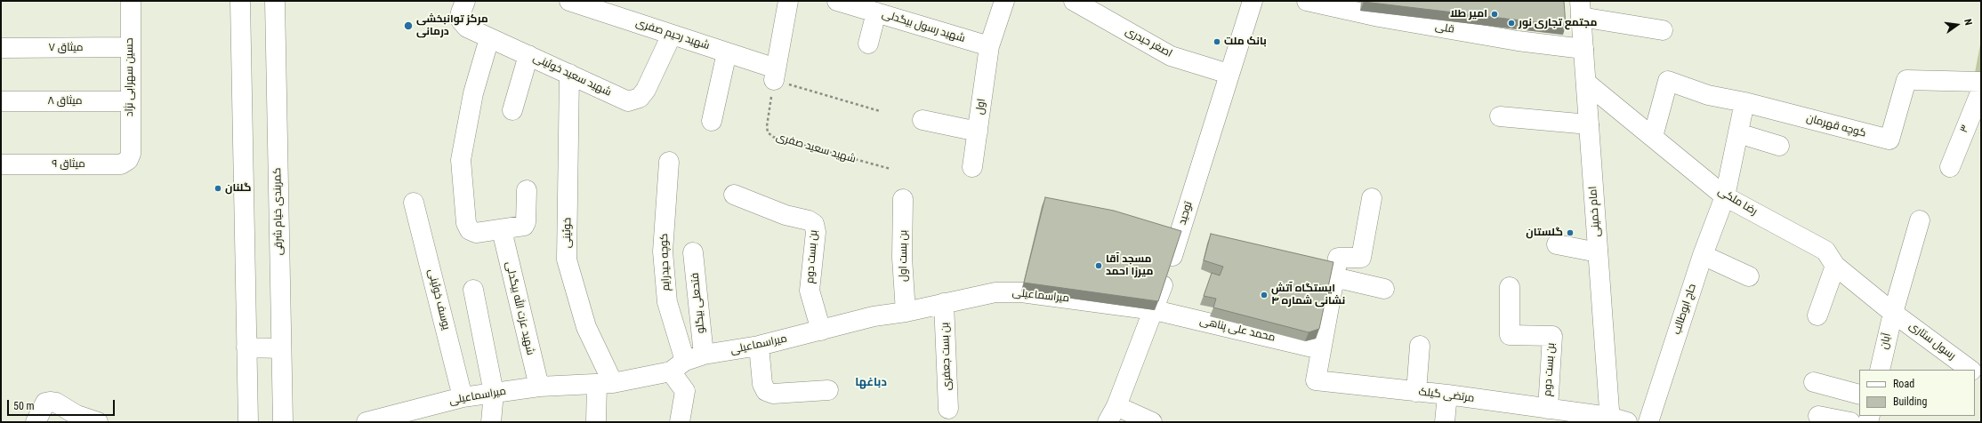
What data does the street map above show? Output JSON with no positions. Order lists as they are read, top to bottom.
{
  "streets": {
    "main road": [
      "شهید رسول بیگدلی",
      "قلی",
      "شهید رحیم صفری",
      "اصغر حیدری",
      "میثاق ۷",
      "شهید سعید خوئینی",
      "حسین سهرابی نژاد",
      "میثاق ۸",
      "اول",
      "کوچه قهرمان",
      "۳",
      "میثاق ۹",
      "رضا ملکی",
      "کمربندی خیام شرقی",
      "امام خمینی",
      "توحید",
      "خوئینی",
      "بن بست اول",
      "بن بست دوم",
      "کوچه حیدرایم",
      "میراسماعیلی",
      "یوسف خوئینی",
      "فتحعلی بیگلو",
      "شهید عزت الله بیگدلی",
      "حاج ابوطالب",
      "محمد علی پناهی",
      "آبان",
      "رسول ستاری",
      "بن بست جعفری",
      "مرتضی گیلک"
    ],
    "path": ["شهید سعید صفری"]
  },
  "crossings": [
    ["شهید رسول بیگدلی", "اول"],
    ["قلی", "امام خمینی"],
    ["شهید رحیم صفری", "شهید سعید خوئینی"],
    ["شهید رحیم صفری", "شهید سعید صفری"],
    ["اصغر حیدری", "توحید"],
    ["میثاق ۷", "حسین سهرابی نژاد"],
    ["شهید سعید خوئینی", "خوئینی"],
    ["حسین سهرابی نژاد", "میثاق ۸"],
    ["حسین سهرابی نژاد", "میثاق ۹"],
    ["رضا ملکی", "امام خمینی"],
    ["رضا ملکی", "حاج ابوطالب"],
    ["رضا ملکی", "آبان"],
    ["رضا ملکی", "رسول ستاری"],
    ["امام خمینی", "مرتضی گیلک"],
    ["توحید", "میراسماعیلی"],
    ["توحید", "محمد علی پناهی"],
    ["خوئینی", "میراسماعیلی"],
    ["بن بست اول", "میراسماعیلی"],
    ["بن بست دوم", "میراسماعیلی"],
    ["بن بست دوم", "مرتضی گیلک"],
    ["کوچه حیدرایم", "میراسماعیلی"],
    ["میراسماعیلی", "یوسف خوئینی"],
    ["میراسماعیلی", "فتحعلی بیگلو"],
    ["میراسماعیلی", "شهید عزت الله بیگدلی"],
    ["میراسماعیلی", "محمد علی پناهی"],
    ["میراسماعیلی", "بن بست جعفری"],
    ["محمد علی پناهی", "مرتضی گیلک"],
    ["آبان", "رسول ستاری"]
  ],
  "districts": ["دباغها"],
  "places": [
    "امیر طلا",
    "مجتمع تجارى نور",
    "مرکز توانبخشی درمانی",
    "بانک ملت",
    "گلنان",
    "گلستان",
    "مسجد آقا میرزا احمد",
    "ایستگاه آتش نشانی شماره ۴"
  ],
  "legend": ["Road", "Building"],
  "scale_bar": "50 m",
  "north": "right"
}
